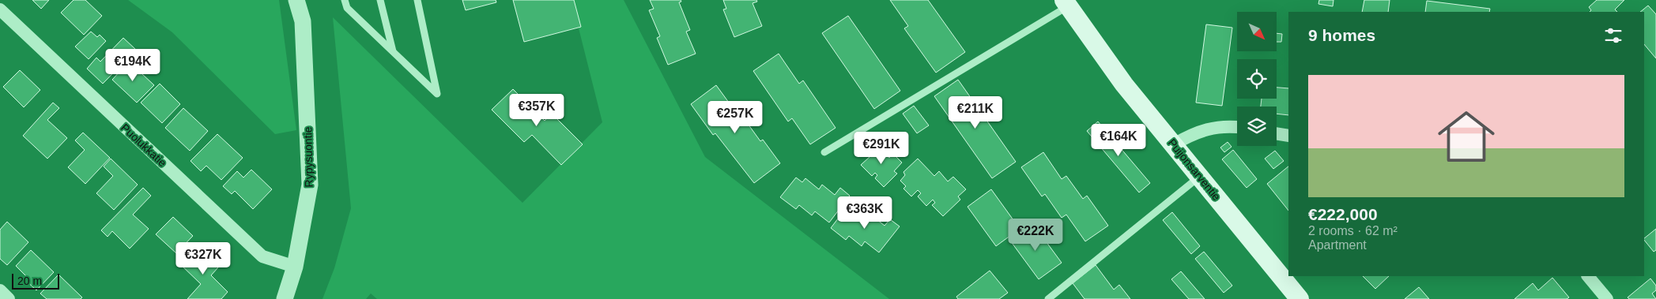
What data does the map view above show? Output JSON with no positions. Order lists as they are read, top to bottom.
{
  "streets": {
    "main road": ["Puijonsarventie"],
    "street": ["Puolukkatie", "Rypysuontie"]
  },
  "crossings": [
    ["Puolukkatie", "Rypysuontie"]
  ],
  "scale_bar": "20 m",
  "north": "bottom right",
  "page": {
    "heading": "9 homes",
    "price": [
      "€194K",
      "€357K",
      "€211K",
      "€257K",
      "€164K",
      "€291K",
      "€363K",
      "€222K",
      "€327K"
    ],
    "list": [
      {
        "name": "€222,000",
        "note": "2 rooms · 62 m² · Apartment"
      }
    ],
    "scale": "20 m"
  }
}
